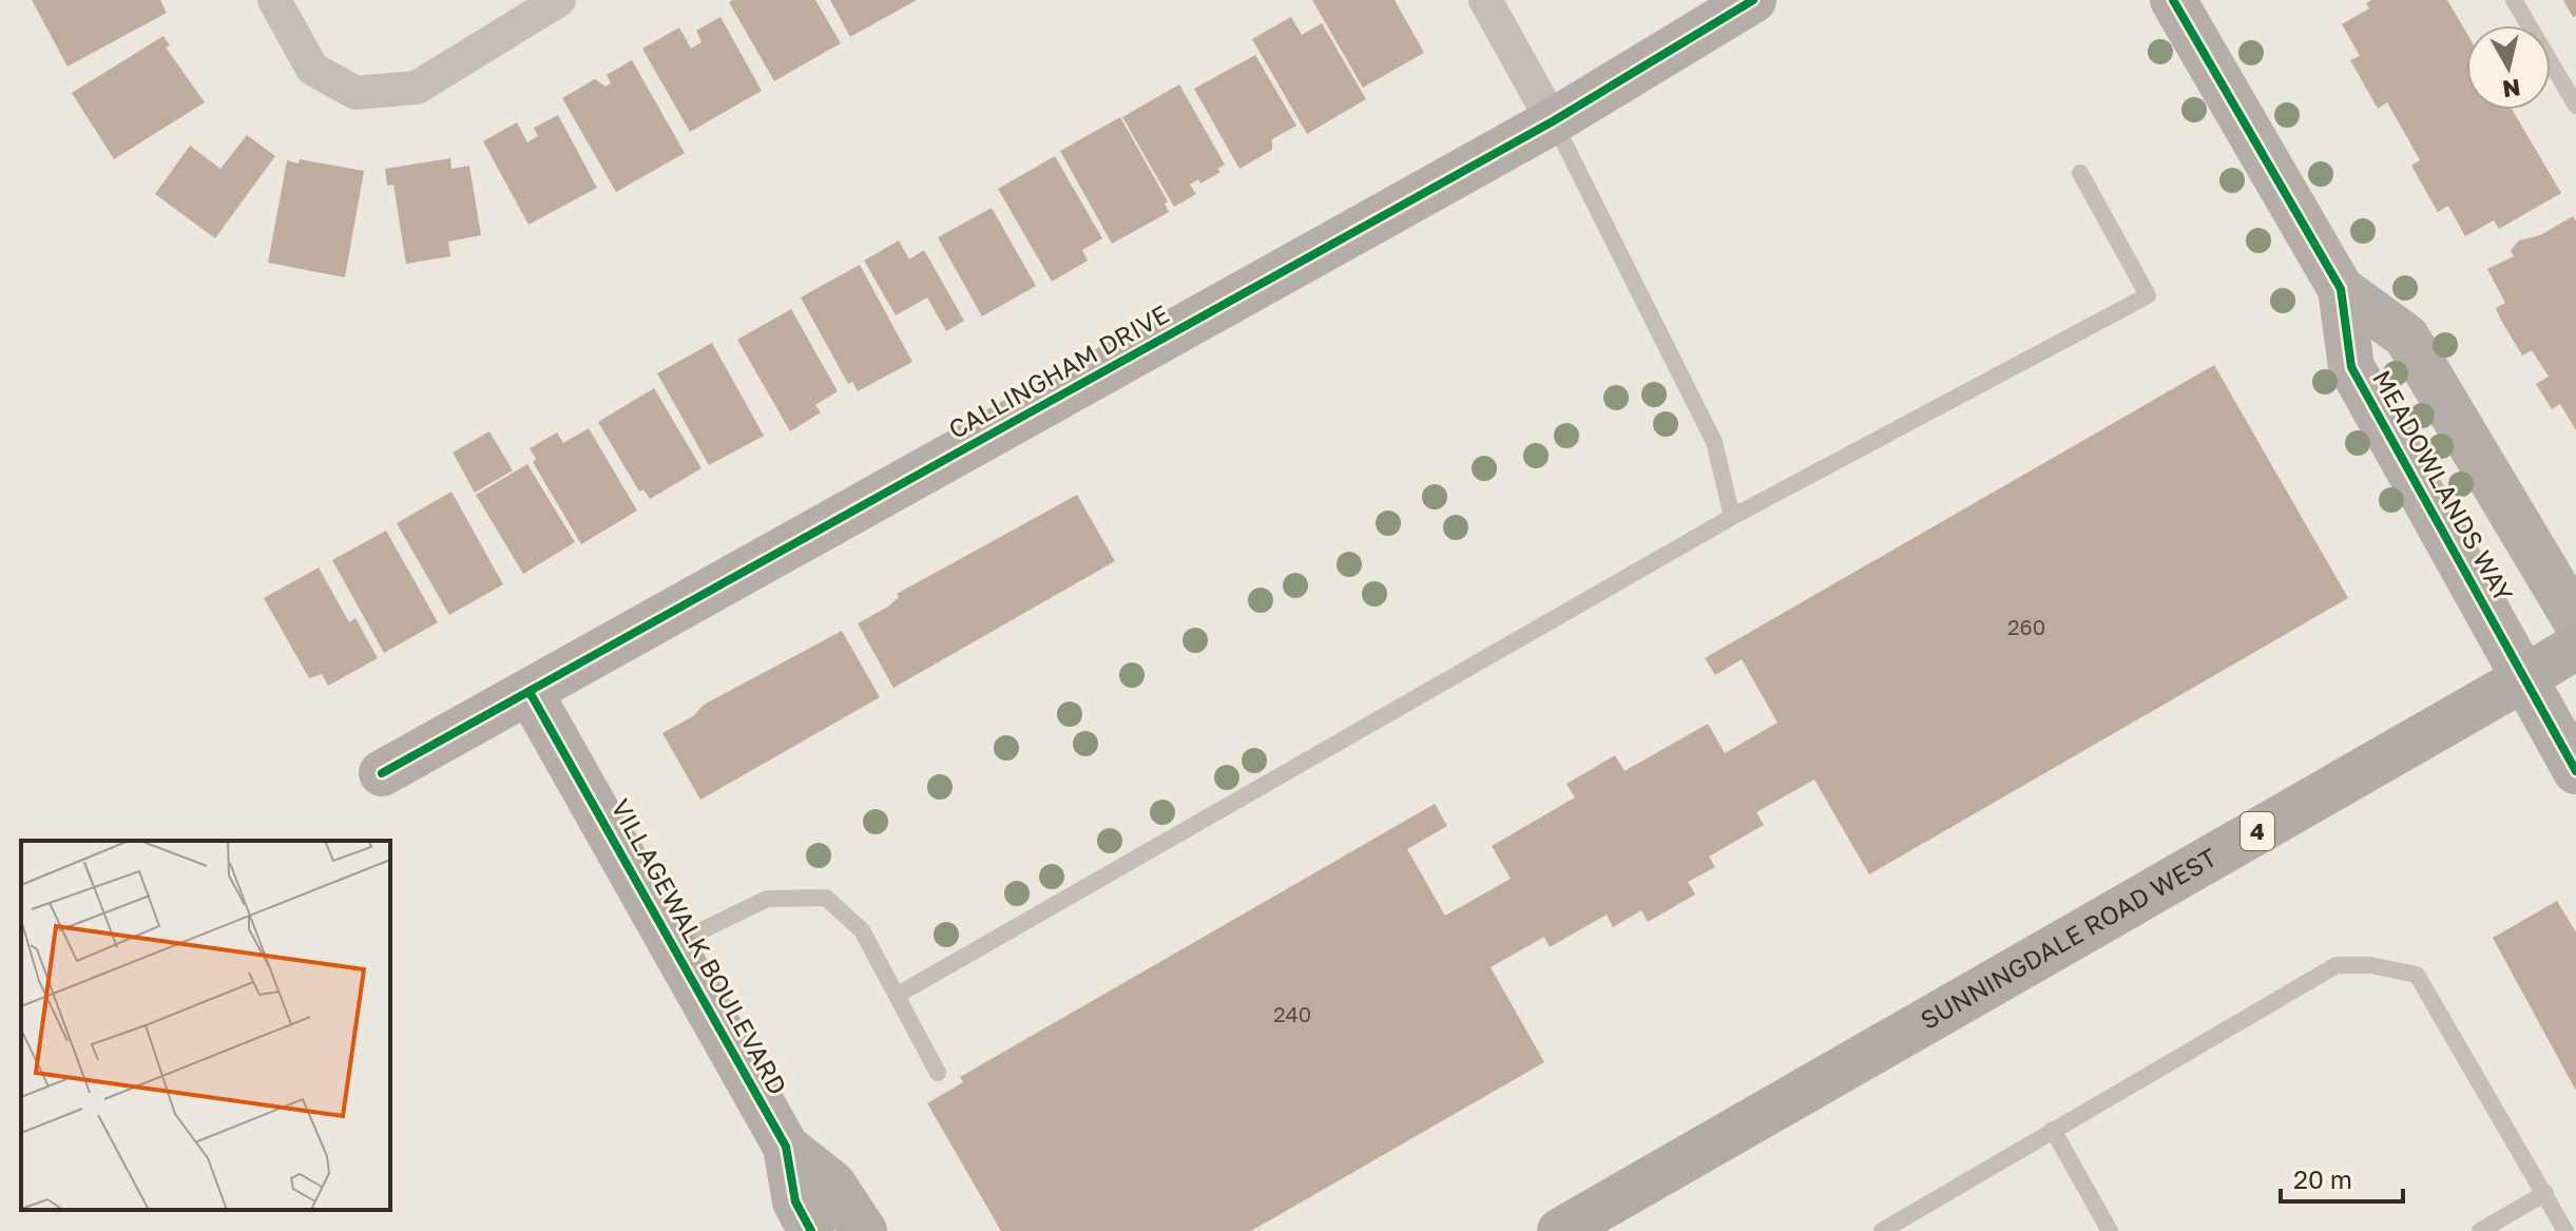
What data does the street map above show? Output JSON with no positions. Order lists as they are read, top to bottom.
{
  "streets": {
    "main road": ["4", "SUNNINGDALE ROAD WEST"],
    "street": ["CALLINGHAM DRIVE", "MEADOWLANDS WAY", "VILLAGEWALK BOULEVARD"]
  },
  "crossings": [
    ["CALLINGHAM DRIVE", "VILLAGEWALK BOULEVARD"],
    ["MEADOWLANDS WAY", "SUNNINGDALE ROAD WEST"]
  ],
  "house_numbers": ["260", "240"],
  "scale_bar": "20 m",
  "north": "bottom"
}
